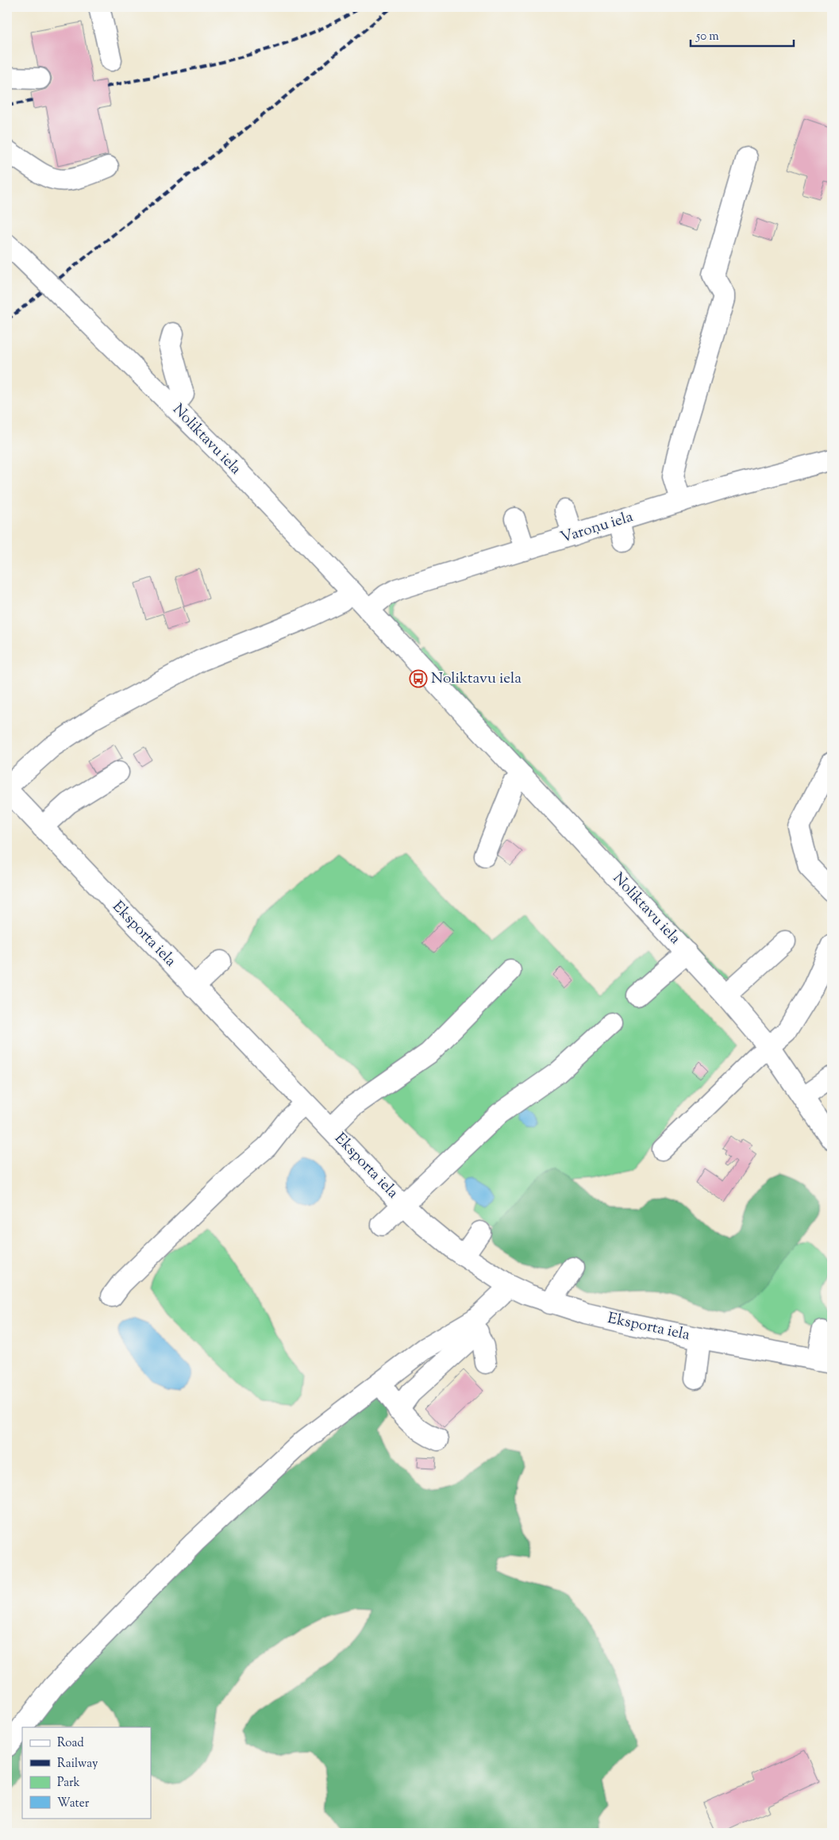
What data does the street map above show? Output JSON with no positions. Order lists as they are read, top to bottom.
{
  "streets": {
    "street": ["Noliktavu iela", "Varoņu iela", "Eksporta iela"]
  },
  "crossings": [
    ["Noliktavu iela", "Varoņu iela"]
  ],
  "places": {
    "bus stop": ["Noliktavu iela"]
  },
  "legend": [
    "Road",
    "Railway",
    "Park",
    "Water"
  ],
  "scale_bar": "50 m"
}
